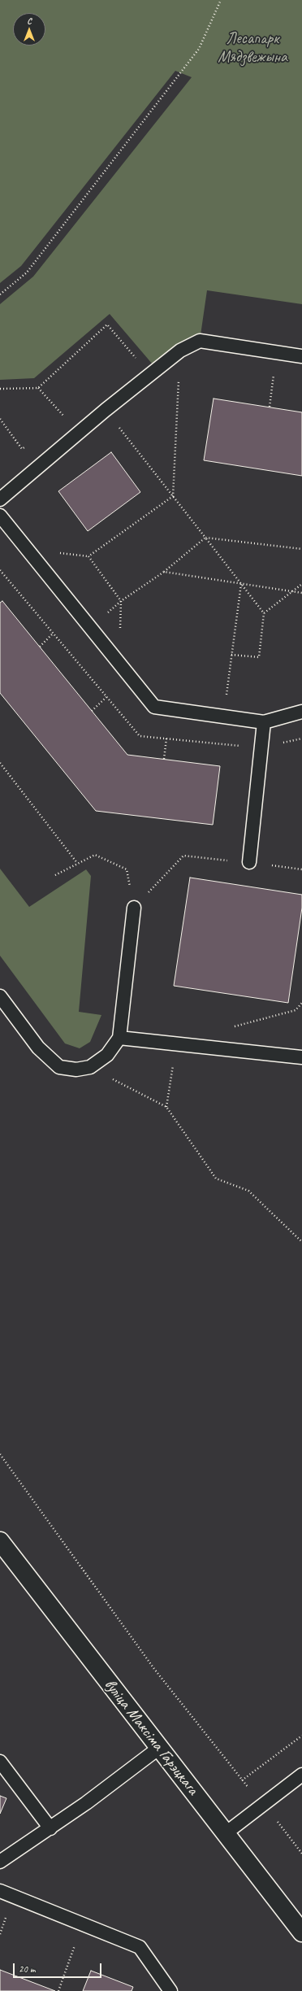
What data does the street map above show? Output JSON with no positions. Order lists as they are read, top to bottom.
{
  "streets": {
    "main road": ["вуліца Максіма Гарэцкага"]
  },
  "parks": ["Лесапарк Мядзвежына"],
  "scale_bar": "20 m",
  "north": "top"
}
